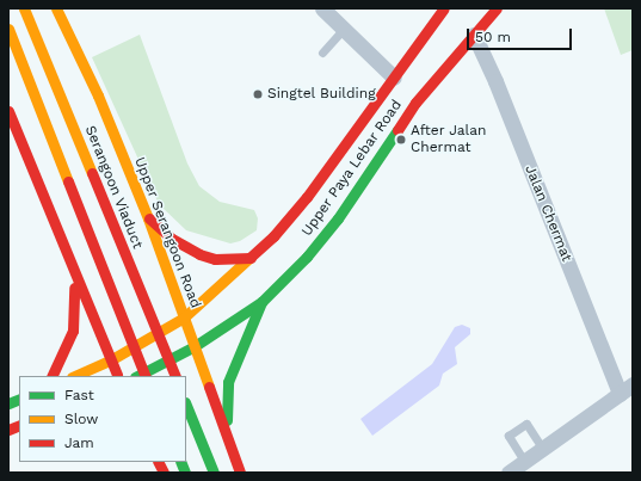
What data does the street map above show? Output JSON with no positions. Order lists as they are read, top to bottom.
{
  "streets": {
    "main road": ["Upper Paya Lebar Road", "Serangoon Viaduct", "Upper Serangoon Road"],
    "street": ["Jalan Chermat"]
  },
  "crossings": [
    ["Upper Paya Lebar Road", "Jalan Chermat"],
    ["Upper Paya Lebar Road", "Upper Serangoon Road"]
  ],
  "places": ["Singtel Building", "After Jalan Chermat"],
  "legend": ["Fast", "Slow", "Jam"],
  "scale_bar": "50 m"
}
